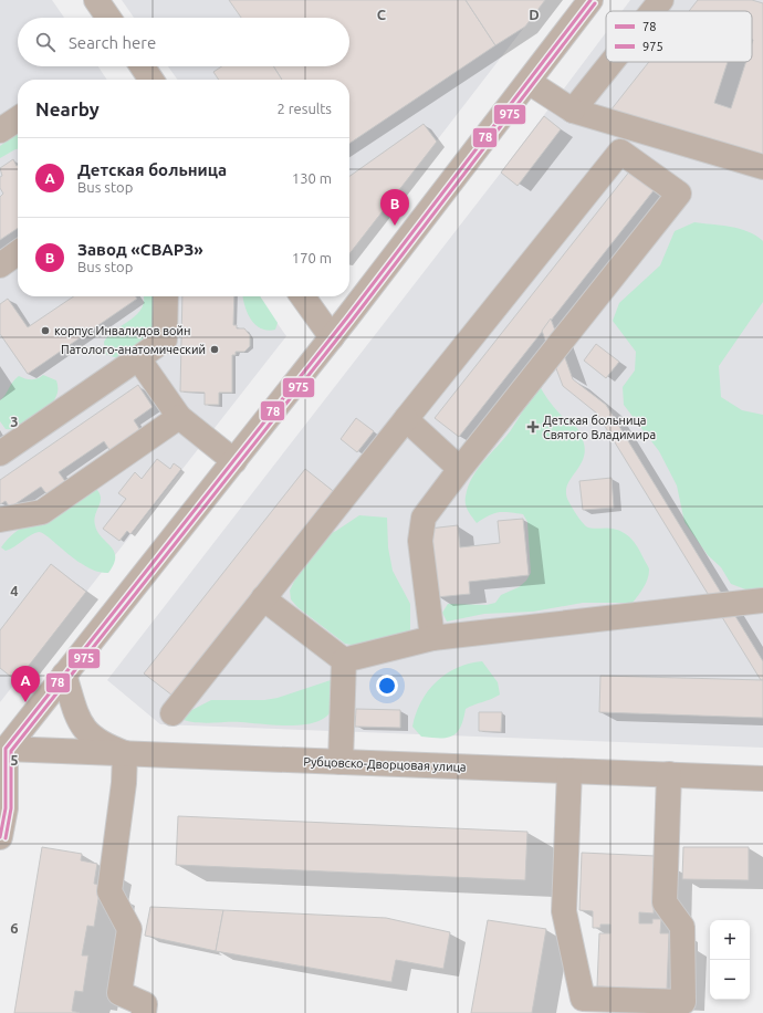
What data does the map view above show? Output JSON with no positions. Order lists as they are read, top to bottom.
{
  "streets": {
    "street": ["Рубцовско-Дворцовая улица"]
  },
  "places": {
    "other": ["корпус Инвалидов войн", "Патолого-анатомический"],
    "health": ["Детская больница Святого Владимира"]
  },
  "lines": ["transit line 78", "transit line 975"],
  "legend": ["78", "975"],
  "page": {
    "search": "Search here",
    "heading": ["Nearby", "2 results"],
    "list": [
      {
        "mark": "A",
        "name": "Детская больница",
        "note": "Bus stop",
        "value": "130 m"
      },
      {
        "mark": "B",
        "name": "Завод «СВАРЗ»",
        "note": "Bus stop",
        "value": "170 m"
      }
    ],
    "pins": ["B", "A"],
    "map_buttons": ["+", "−"]
  },
  "grid": {
    "columns": ["C", "D"],
    "rows": [
      "3",
      "4",
      "5",
      "6"
    ]
  }
}
